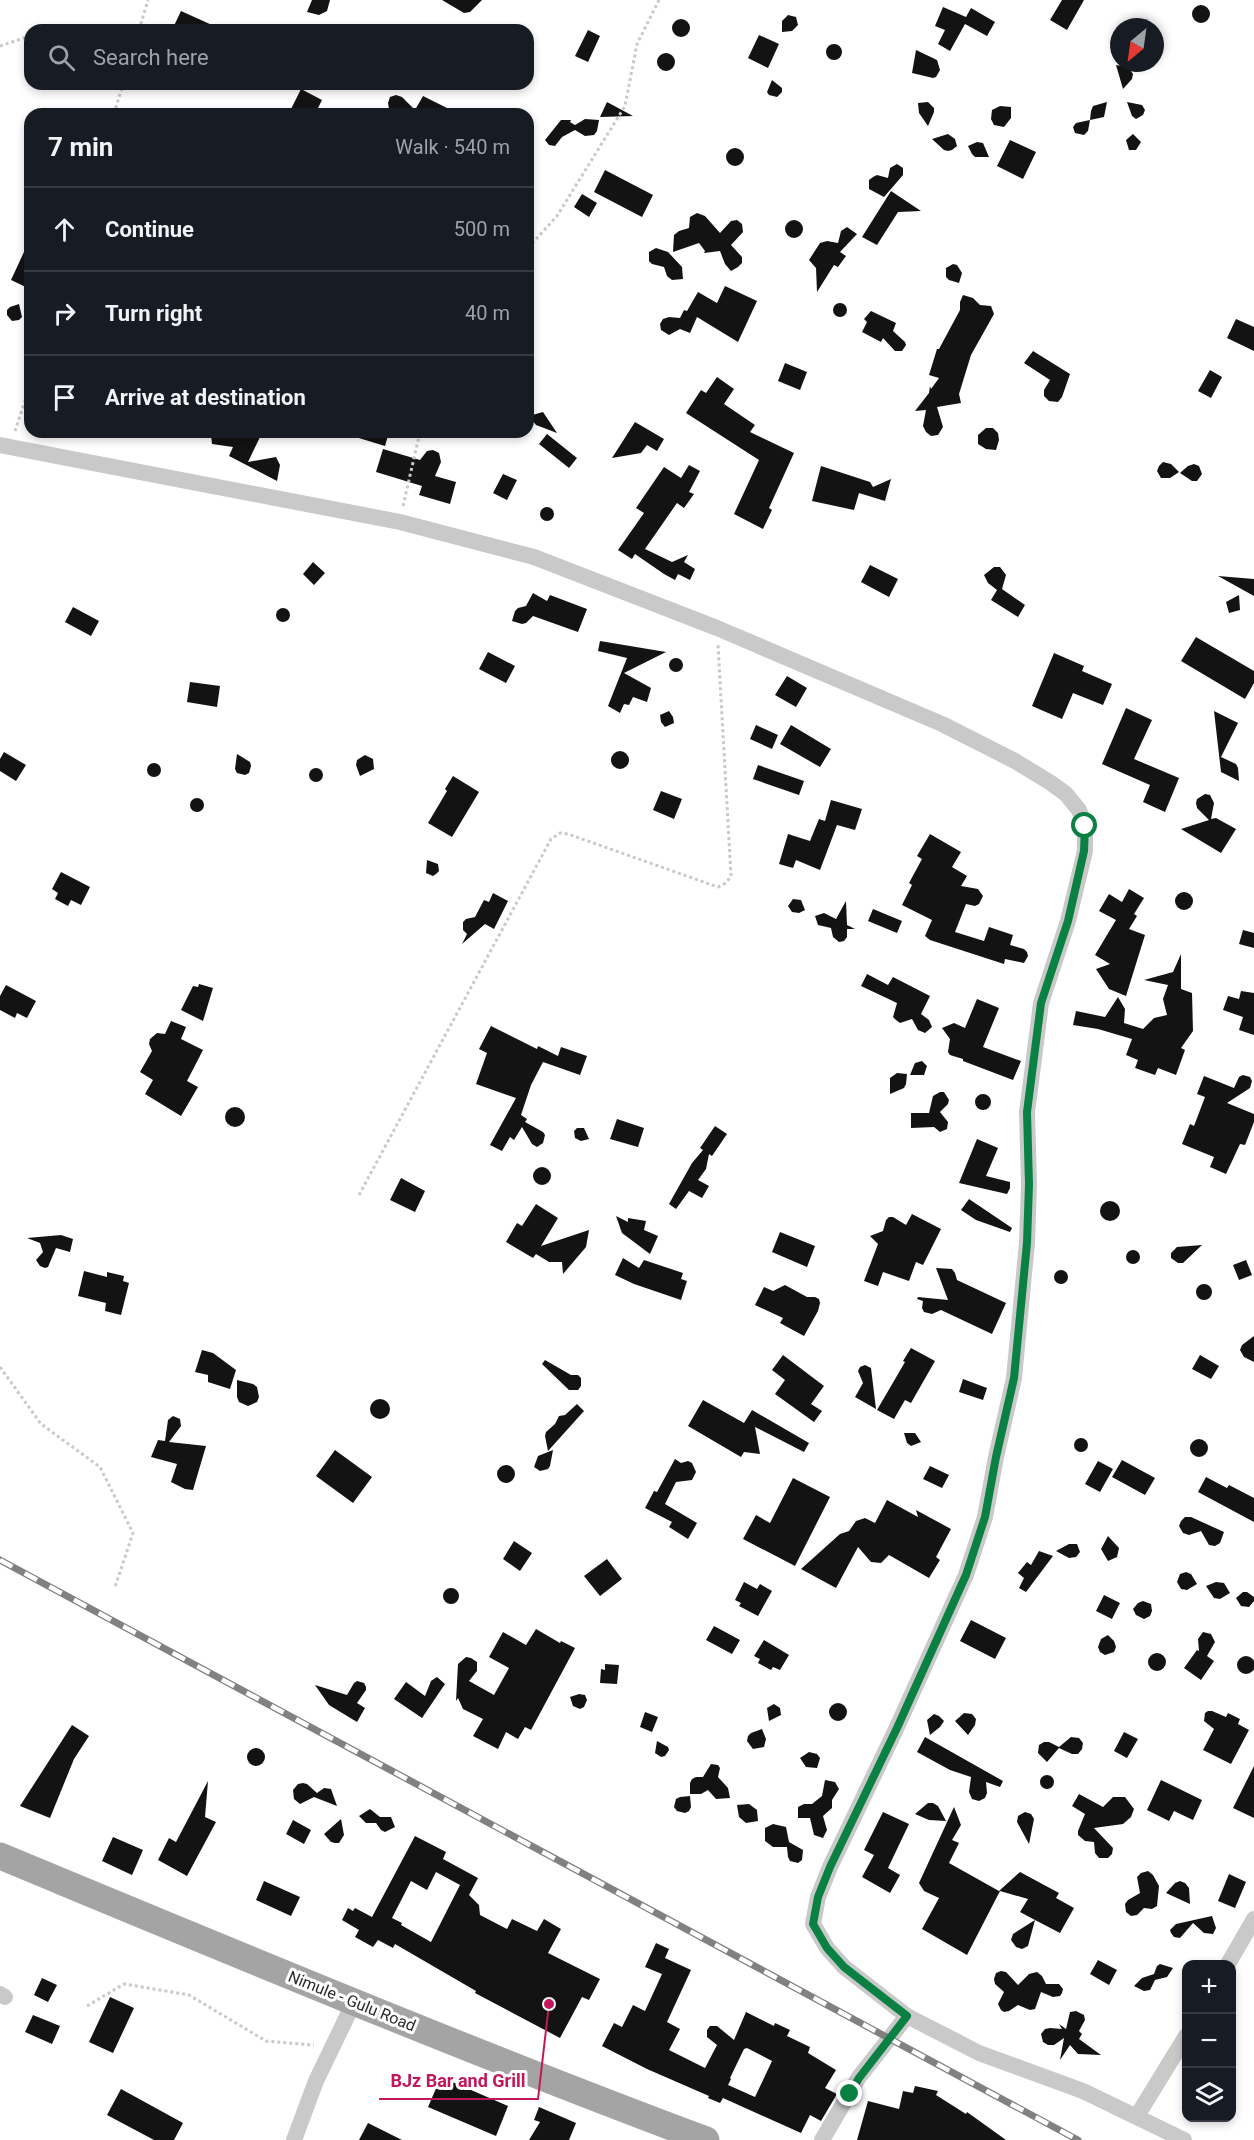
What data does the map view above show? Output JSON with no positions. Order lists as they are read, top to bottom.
{
  "streets": {
    "main road": ["Nimule - Gulu Road"]
  },
  "places": ["BJz Bar and Grill"],
  "north": "bottom left",
  "page": {
    "search": "Search here",
    "heading": ["7 min", "Walk · 540 m"],
    "list": [
      ["Continue", "500 m"],
      ["Turn right", "40 m"],
      "Arrive at destination"
    ],
    "map_buttons": ["+", "−"]
  }
}
